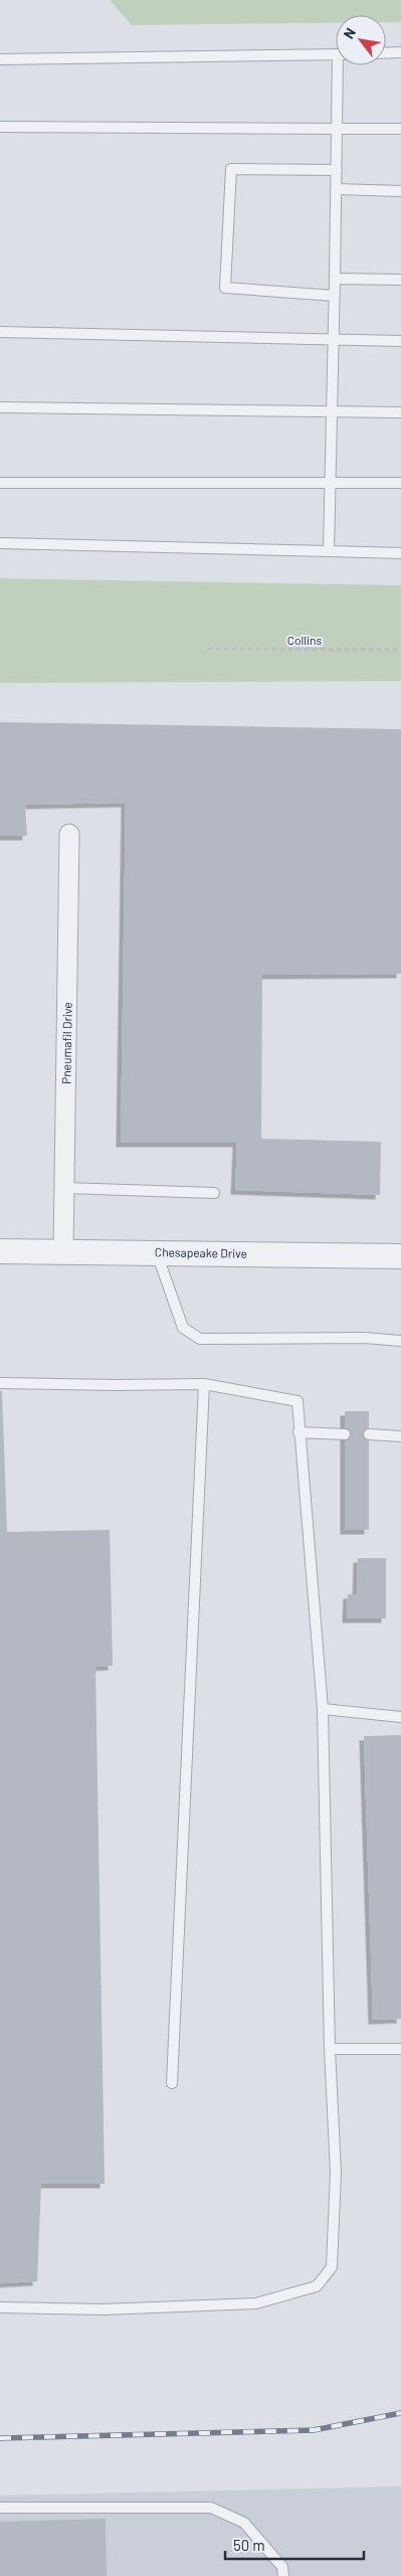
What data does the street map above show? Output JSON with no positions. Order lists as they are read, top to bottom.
{
  "streets": {
    "street": ["Pneumafil Drive", "Chesapeake Drive"],
    "path": ["Collins"]
  },
  "crossings": [
    ["Pneumafil Drive", "Chesapeake Drive"]
  ],
  "scale_bar": "50 m",
  "north": "top left"
}
